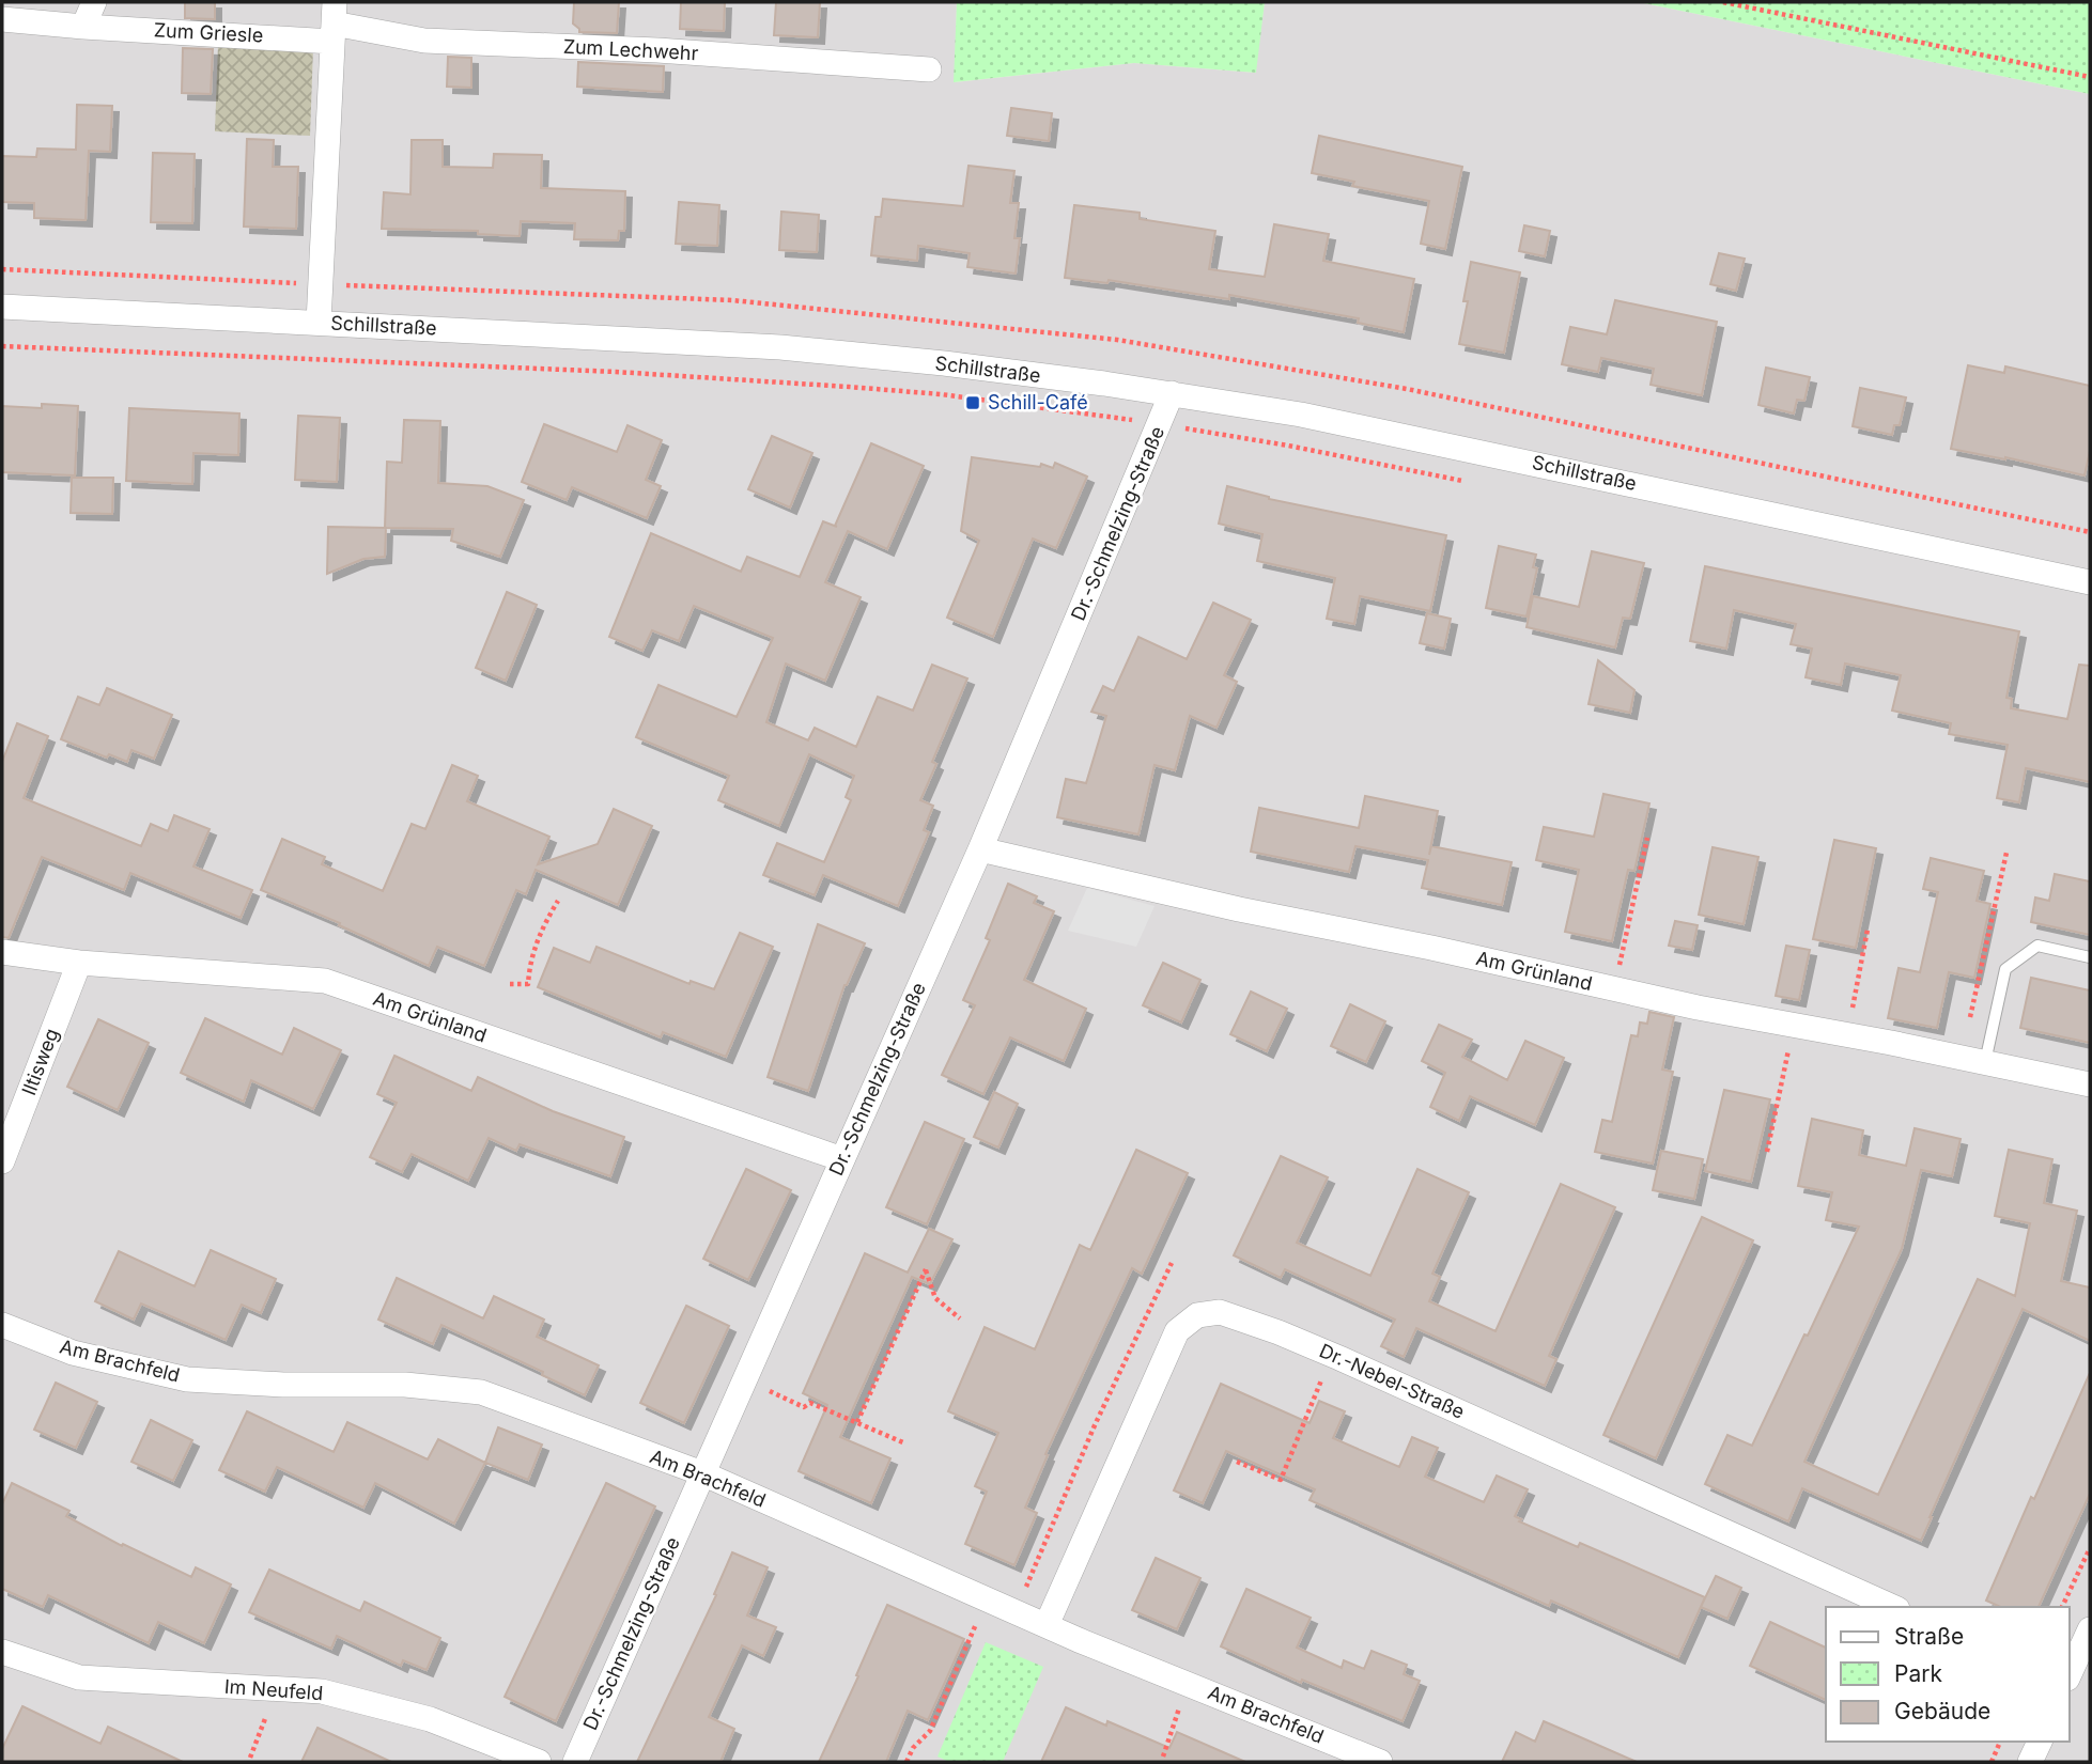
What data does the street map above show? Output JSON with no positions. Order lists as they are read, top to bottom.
{
  "streets": {
    "street": [
      "Zum Griesle",
      "Zum Lechwehr",
      "Schillstraße",
      "Dr.-Schmelzing-Straße",
      "Am Grünland",
      "Iltisweg",
      "Am Brachfeld",
      "Dr.-Nebel-Straße",
      "Im Neufeld"
    ]
  },
  "crossings": [
    ["Zum Griesle", "Zum Lechwehr"],
    ["Schillstraße", "Dr.-Schmelzing-Straße"],
    ["Dr.-Schmelzing-Straße", "Am Grünland"],
    ["Dr.-Schmelzing-Straße", "Am Brachfeld"],
    ["Am Grünland", "Iltisweg"],
    ["Am Brachfeld", "Dr.-Nebel-Straße"]
  ],
  "places": {
    "transit": ["Schill-Café"]
  },
  "legend": ["Straße", "Park", "Gebäude"]
}
